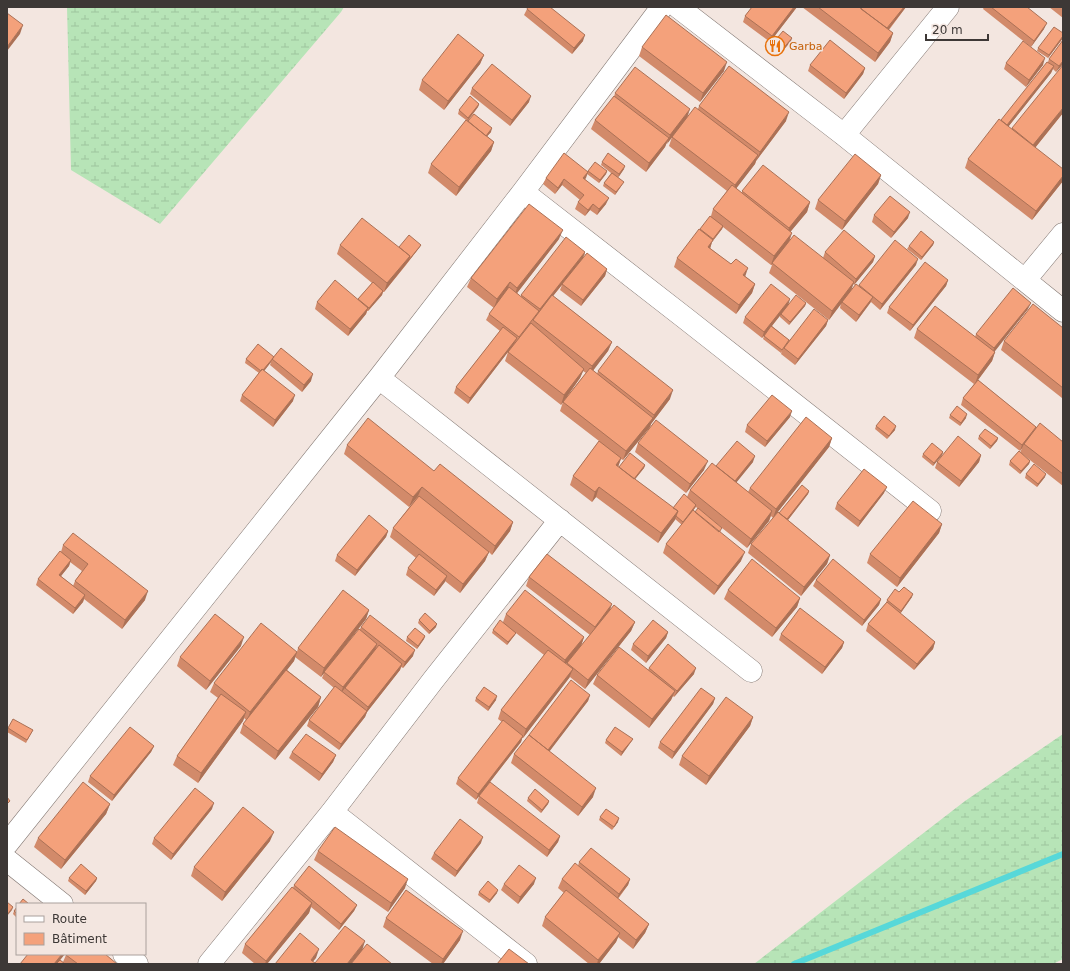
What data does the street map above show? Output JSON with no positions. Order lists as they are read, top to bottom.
{
  "places": {
    "restaurant": ["Garba"]
  },
  "legend": ["Route", "Bâtiment"],
  "scale_bar": "20 m"
}
